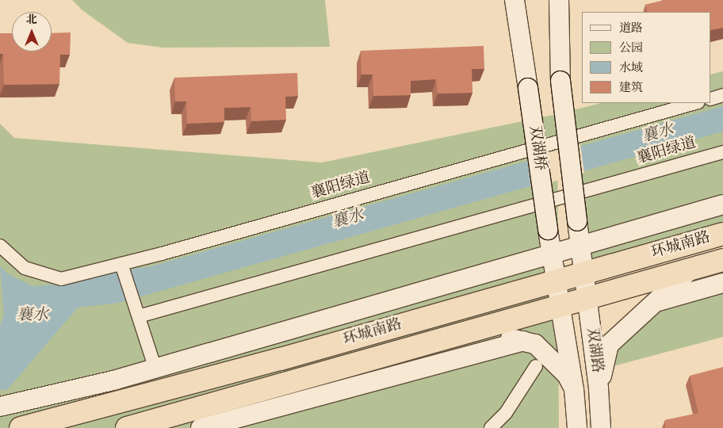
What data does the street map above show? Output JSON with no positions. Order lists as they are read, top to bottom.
{
  "streets": {
    "highway": ["环城南路"],
    "street": ["双湖桥", "襄阳绿道", "双湖路"]
  },
  "crossings": [
    ["双湖桥", "环城南路"],
    ["双湖桥", "双湖路"],
    ["环城南路", "双湖路"]
  ],
  "water": ["襄水"],
  "legend": [
    "道路",
    "公园",
    "水域",
    "建筑"
  ],
  "north": "top"
}
